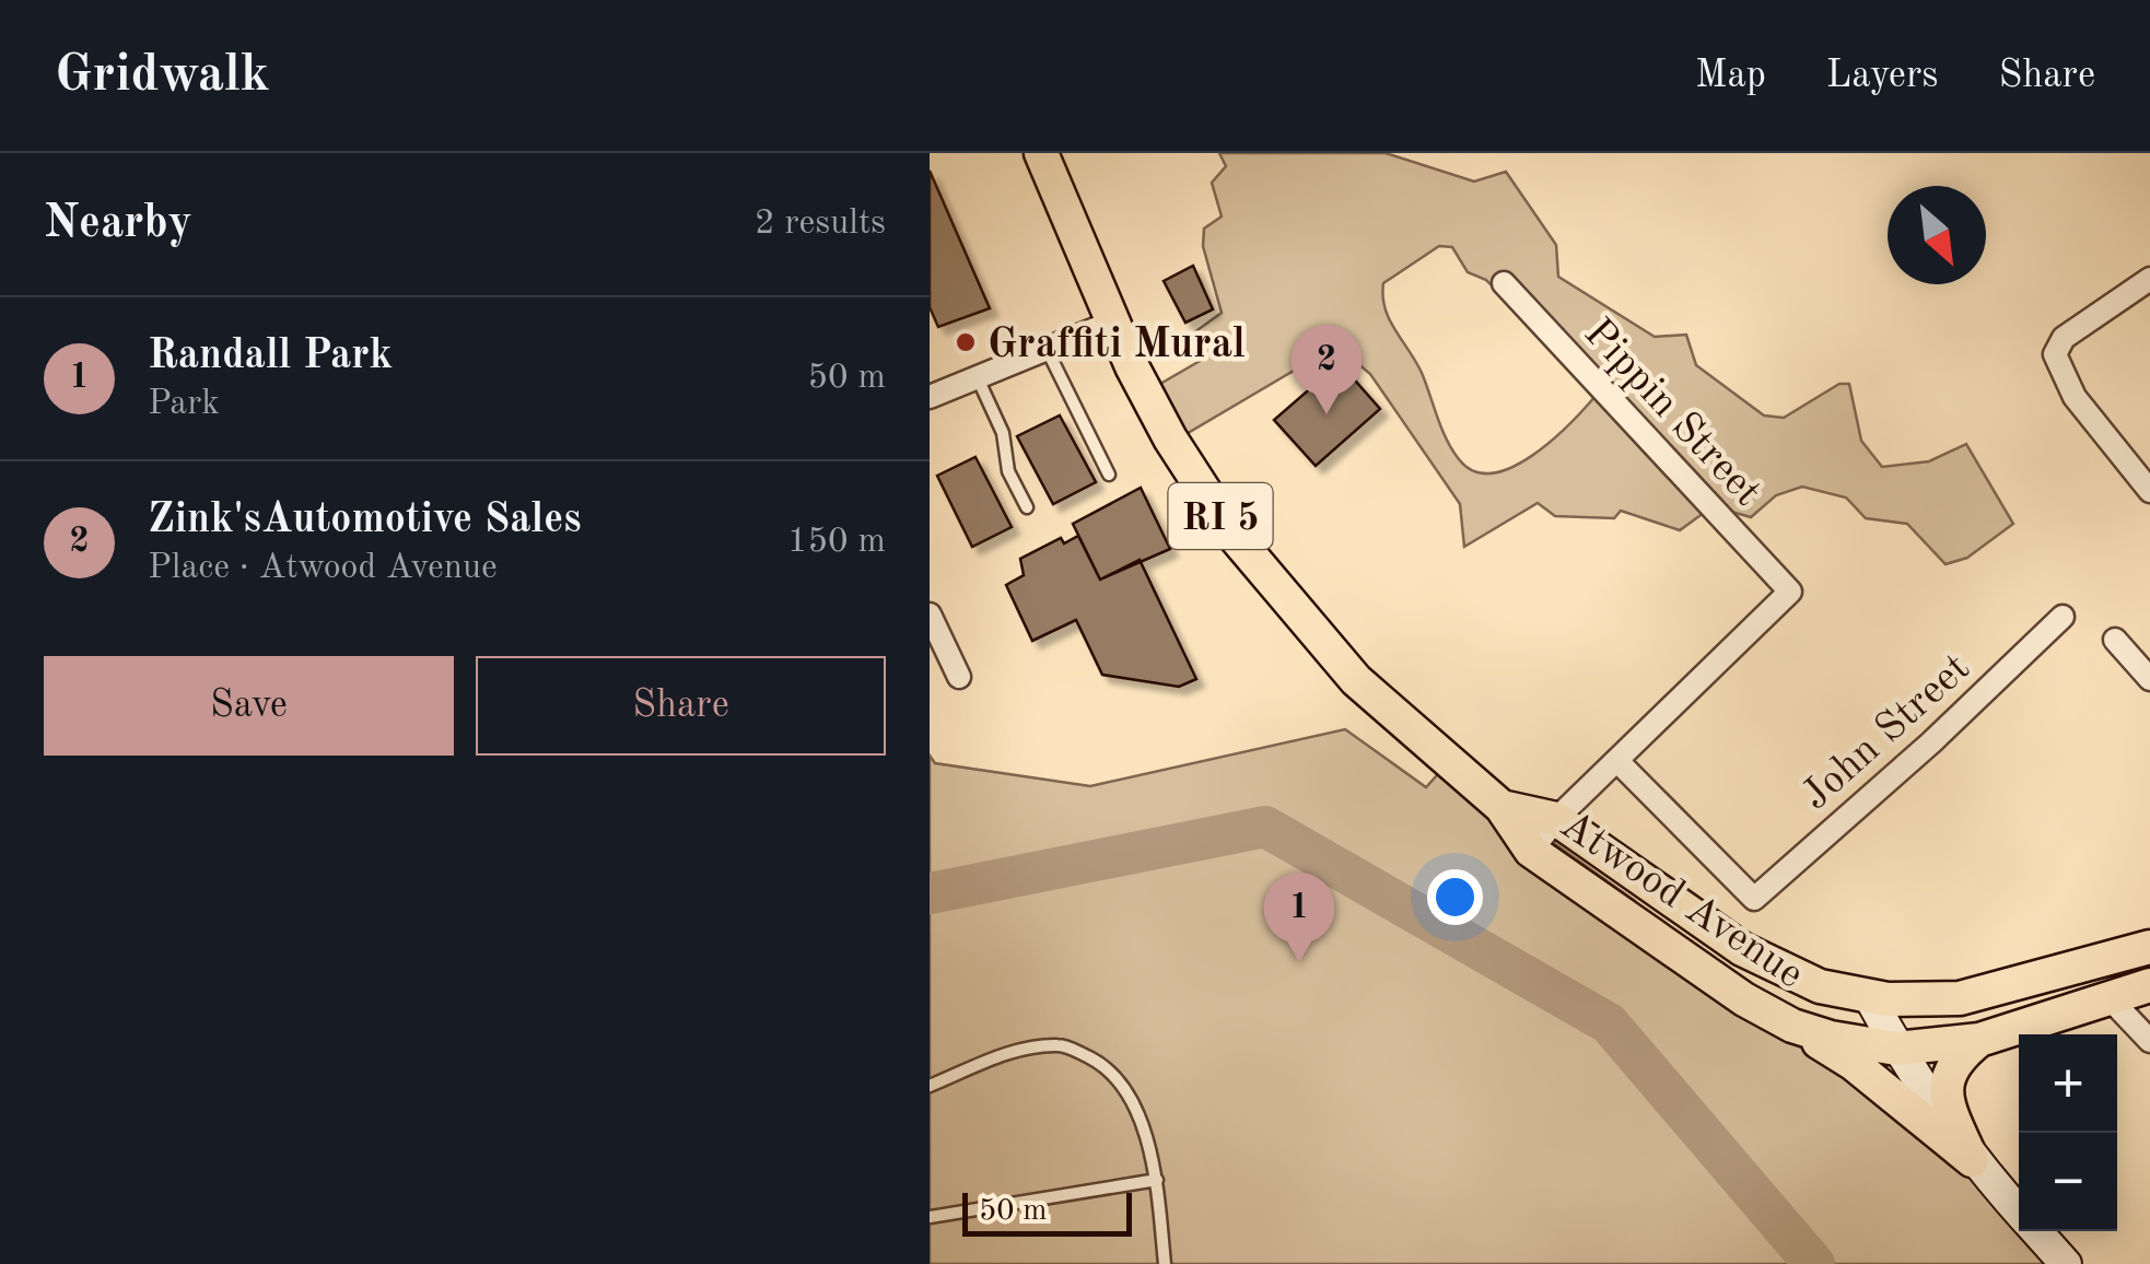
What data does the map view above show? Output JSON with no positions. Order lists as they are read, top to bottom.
{
  "streets": {
    "main road": ["RI 5", "Atwood Avenue"],
    "street": ["Pippin Street", "John Street"]
  },
  "crossings": [
    ["Pippin Street", "Atwood Avenue"],
    ["John Street", "Atwood Avenue"]
  ],
  "places": ["Graffiti Mural"],
  "scale_bar": "50 m",
  "north": "bottom right",
  "page": {
    "header": "Gridwalk",
    "nav": ["Map", "Layers", "Share"],
    "heading": ["Nearby", "2 results"],
    "list": [
      {
        "mark": "1",
        "name": "Randall Park",
        "note": "Park",
        "value": "50 m"
      },
      {
        "mark": "2",
        "name": "Zink'sAutomotive Sales",
        "note": "Place · Atwood Avenue",
        "value": "150 m"
      }
    ],
    "pins": ["2", "1"],
    "buttons": ["Save", "Share"],
    "map_buttons": ["+", "−"],
    "scale": "50 m"
  }
}
